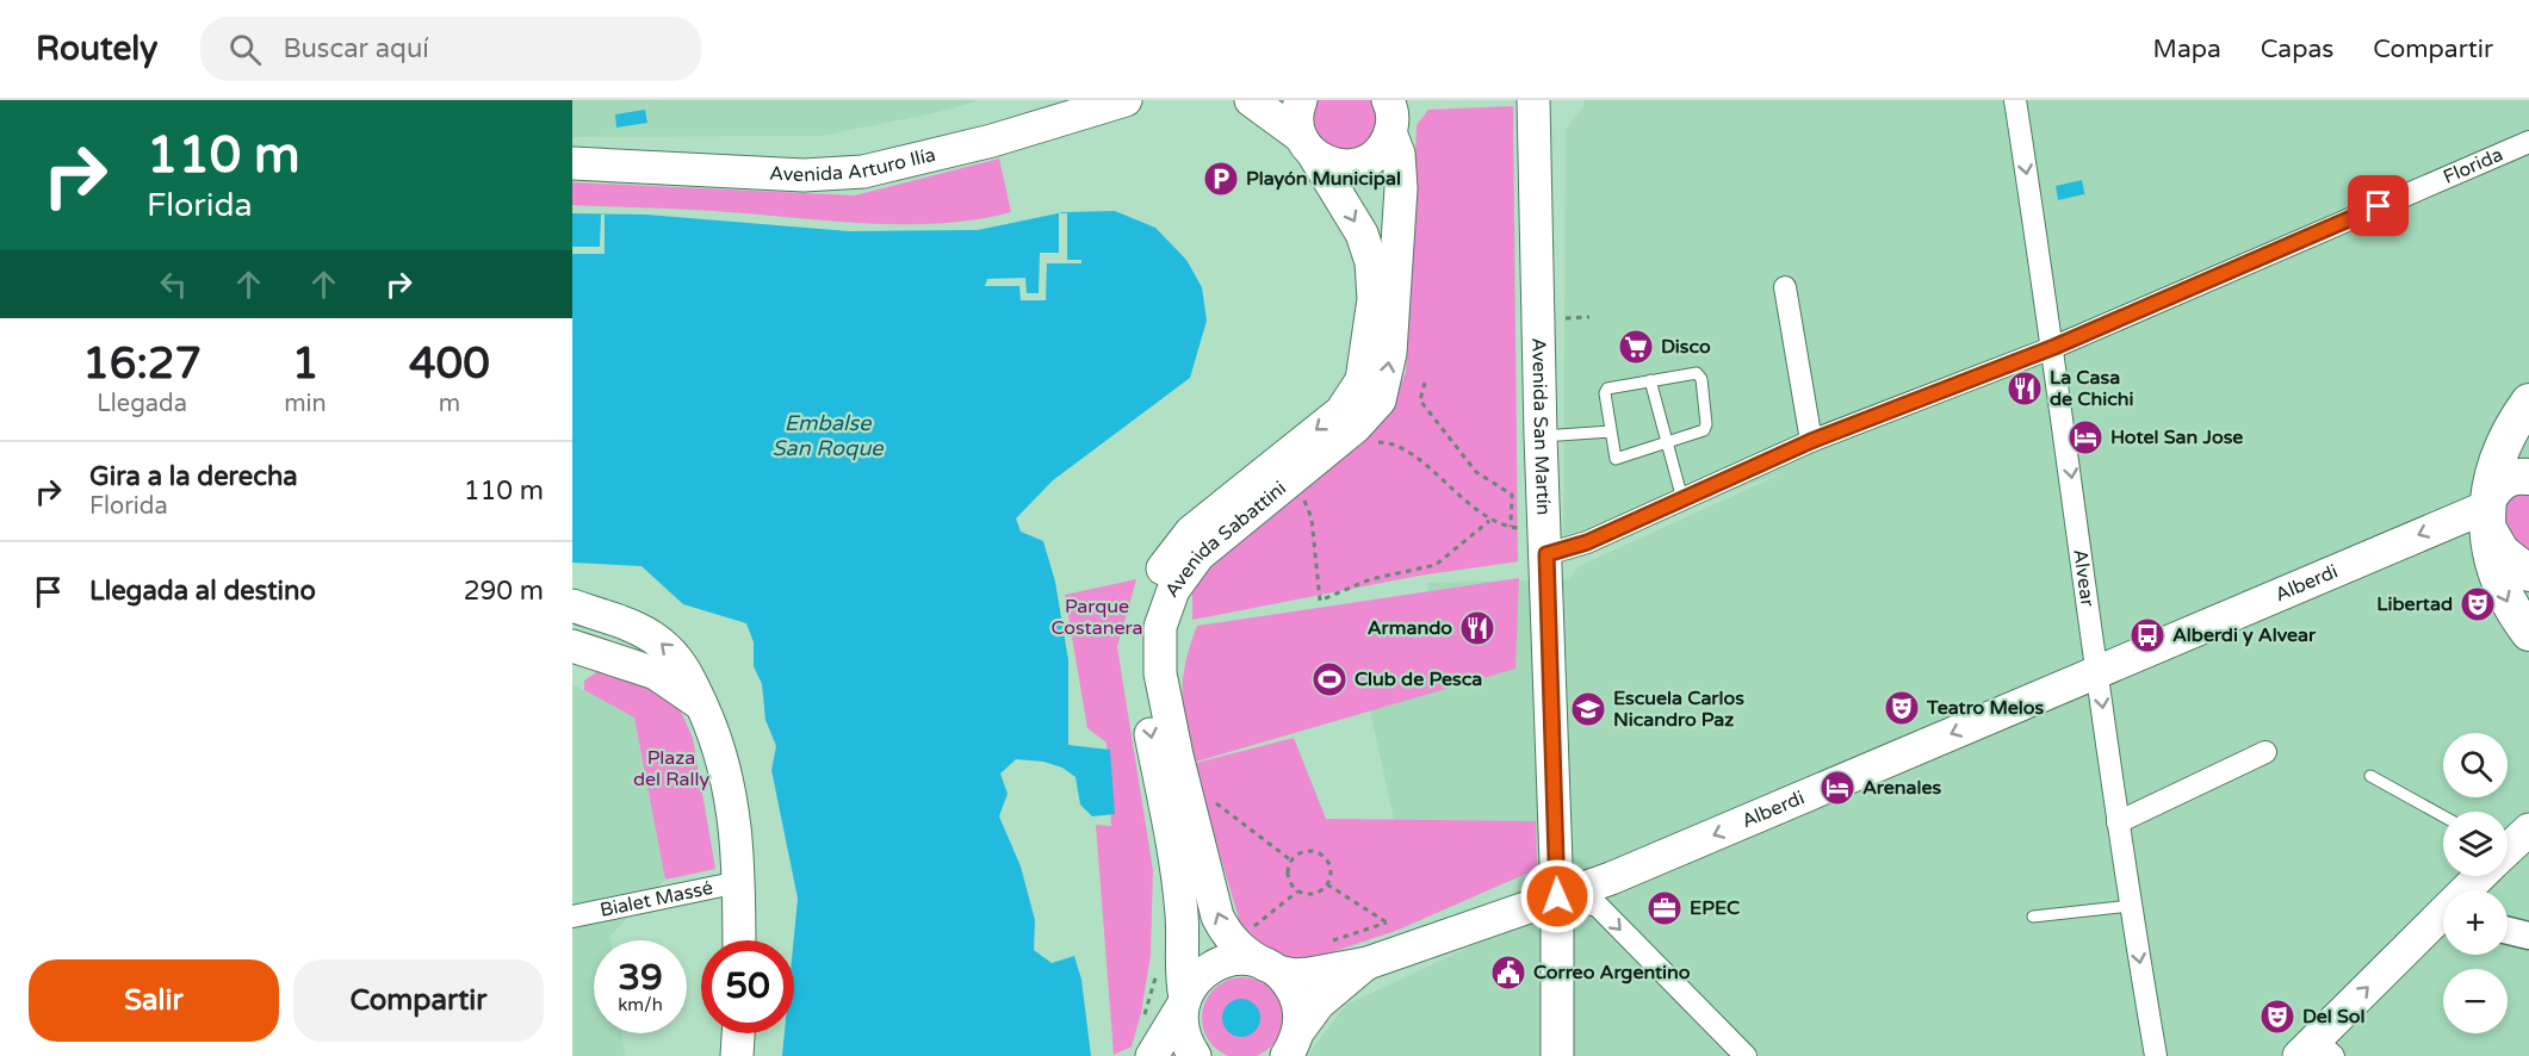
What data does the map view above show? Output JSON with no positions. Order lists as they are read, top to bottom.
{
  "streets": {
    "main road": [
      "Avenida Arturo Ilía",
      "Avenida San Martín",
      "Avenida Sabattini",
      "Alberdi"
    ],
    "street": ["Florida", "Alvear", "Bialet Massé"]
  },
  "crossings": [
    ["Florida", "Avenida San Martín"],
    ["Florida", "Alvear"],
    ["Avenida San Martín", "Alberdi"],
    ["Avenida Sabattini", "Alberdi"],
    ["Alvear", "Alberdi"]
  ],
  "one_way": ["Alvear", "Alberdi"],
  "water": ["Embalse San Roque"],
  "parks": ["Parque Costanera", "Plaza del Rally"],
  "places": {
    "parking": ["Playón Municipal"],
    "supermarket": ["Disco"],
    "restaurant": ["La Casa de Chichi", "Armando"],
    "hotel": ["Hotel San Jose", "Arenales"],
    "theatre": ["Libertad", "Teatro Melos", "Del Sol"],
    "bus stop": ["Alberdi y Alvear"],
    "sports": ["Club de Pesca"],
    "school or university": ["Escuela Carlos Nicandro Paz"],
    "office": ["EPEC"],
    "public building": ["Correo Argentino"]
  },
  "page": {
    "header": "Routely",
    "search": "Buscar aquí",
    "nav": ["Mapa", "Capas", "Compartir"],
    "turn": ["110 m", "Florida"],
    "eta": [
      "16:27",
      "Llegada",
      "1",
      "min",
      "400",
      "m"
    ],
    "list": [
      {
        "name": "Gira a la derecha",
        "note": "Florida",
        "value": "110 m"
      },
      {
        "name": "Llegada al destino",
        "value": "290 m"
      }
    ],
    "map_buttons": ["+", "−"],
    "speed": "39 km/h",
    "limit": "50",
    "buttons": ["Salir", "Compartir"]
  }
}
